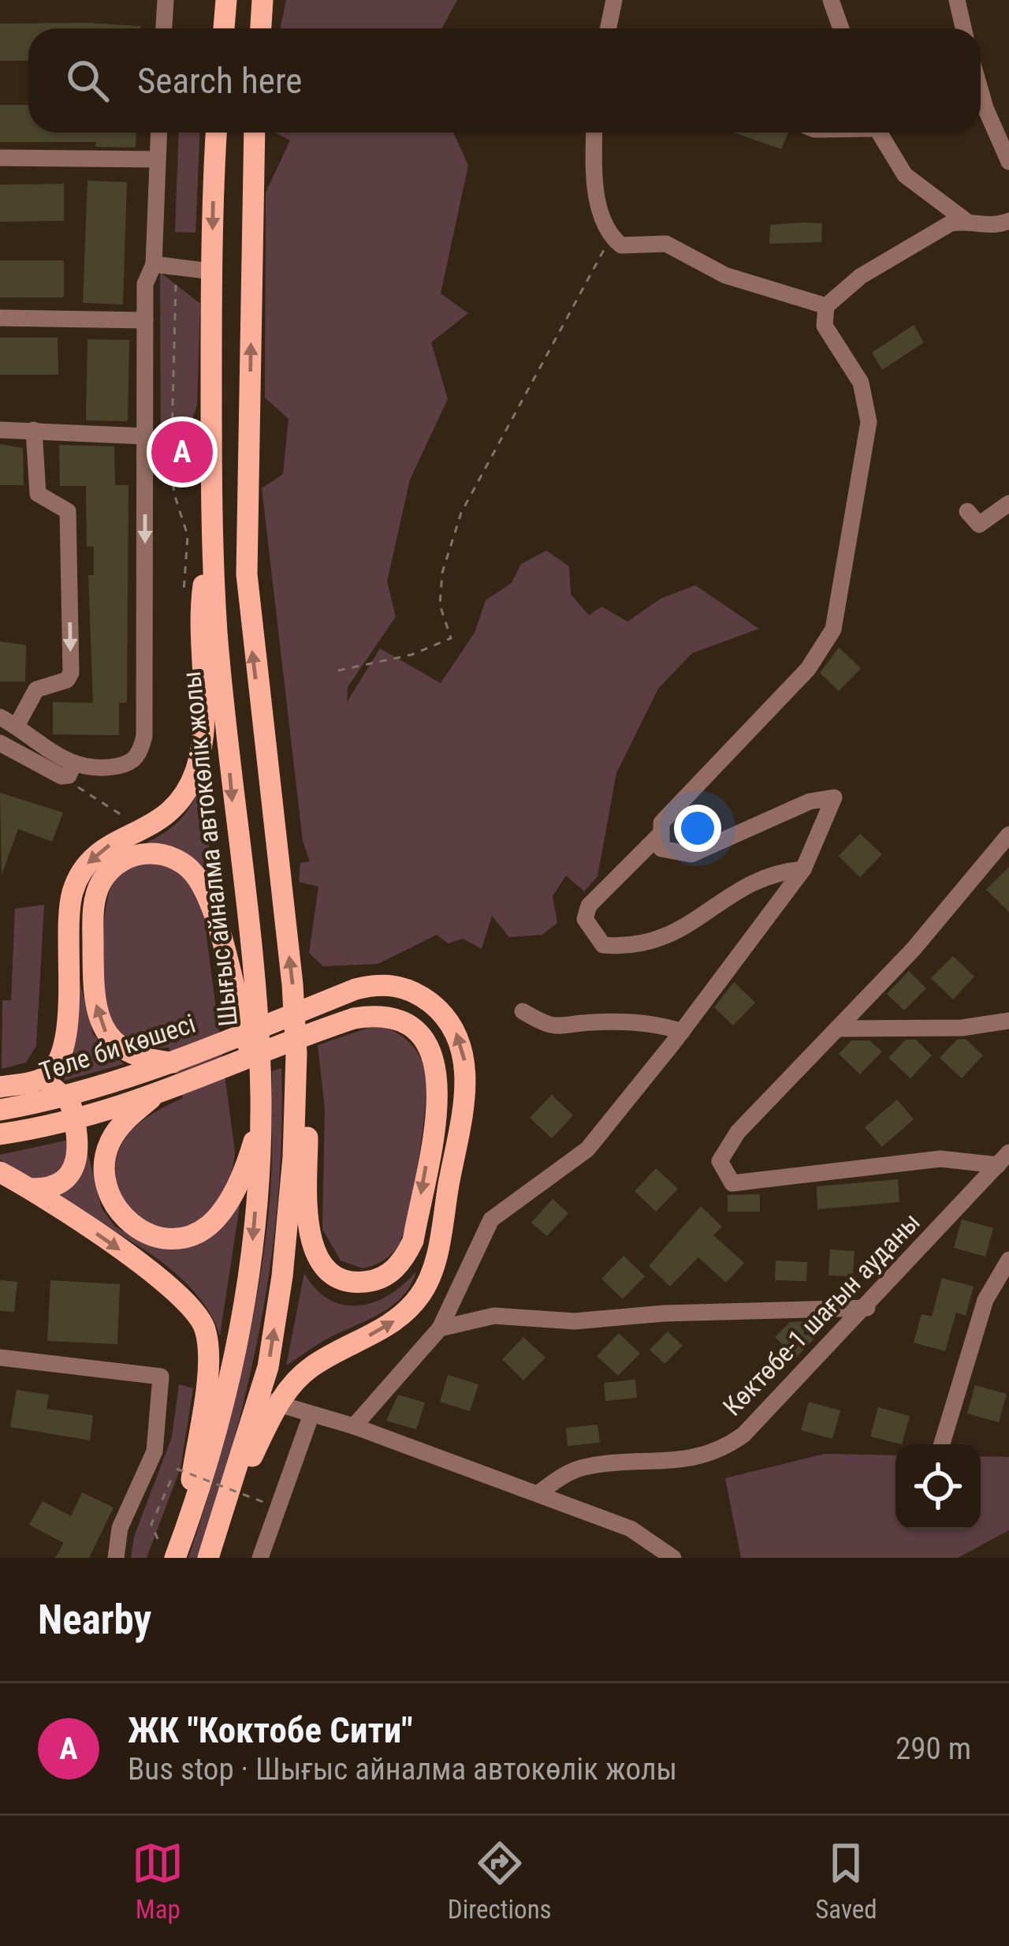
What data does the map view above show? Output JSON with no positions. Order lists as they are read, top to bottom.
{
  "streets": {
    "main road": ["Шығыс айналма автокөлік жолы", "Төле би көшесі"],
    "street": ["Көктөбе-1 шағын ауданы"]
  },
  "page": {
    "search": "Search here",
    "pins": "A",
    "heading": "Nearby",
    "list": [
      {
        "mark": "A",
        "name": "ЖК \"Коктобе Сити\"",
        "note": "Bus stop · Шығыс айналма автокөлік жолы",
        "value": "290 m"
      }
    ],
    "nav": ["Map", "Directions", "Saved"]
  }
}
